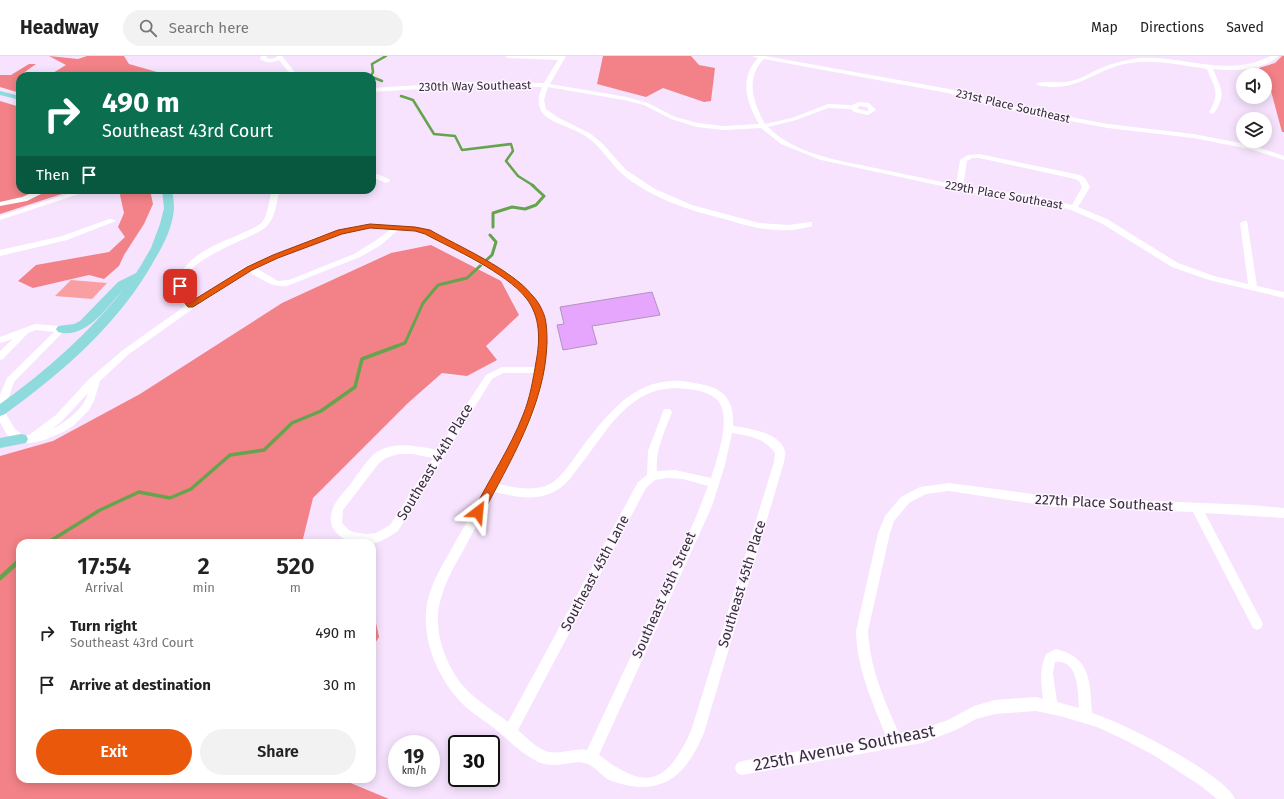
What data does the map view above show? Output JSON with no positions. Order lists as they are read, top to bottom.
{
  "streets": {
    "street": [
      "230th Way Southeast",
      "231st Place Southeast",
      "229th Place Southeast",
      "Southeast 44th Place",
      "227th Place Southeast",
      "Southeast 45th Lane",
      "Southeast 45th Place",
      "Southeast 45th Street",
      "225th Avenue Southeast"
    ]
  },
  "crossings": [
    ["230th Way Southeast", "229th Place Southeast"],
    ["227th Place Southeast", "225th Avenue Southeast"],
    ["Southeast 45th Place", "Southeast 45th Street"]
  ],
  "page": {
    "header": "Headway",
    "search": "Search here",
    "nav": ["Map", "Directions", "Saved"],
    "turn": ["490 m", "Southeast 43rd Court"],
    "then": "Then",
    "eta": [
      "17:54",
      "Arrival",
      "2",
      "min",
      "520",
      "m"
    ],
    "list": [
      {
        "name": "Turn right",
        "note": "Southeast 43rd Court",
        "value": "490 m"
      },
      {
        "name": "Arrive at destination",
        "value": "30 m"
      }
    ],
    "buttons": ["Exit", "Share"],
    "speed": "19 km/h",
    "limit": "30"
  }
}
